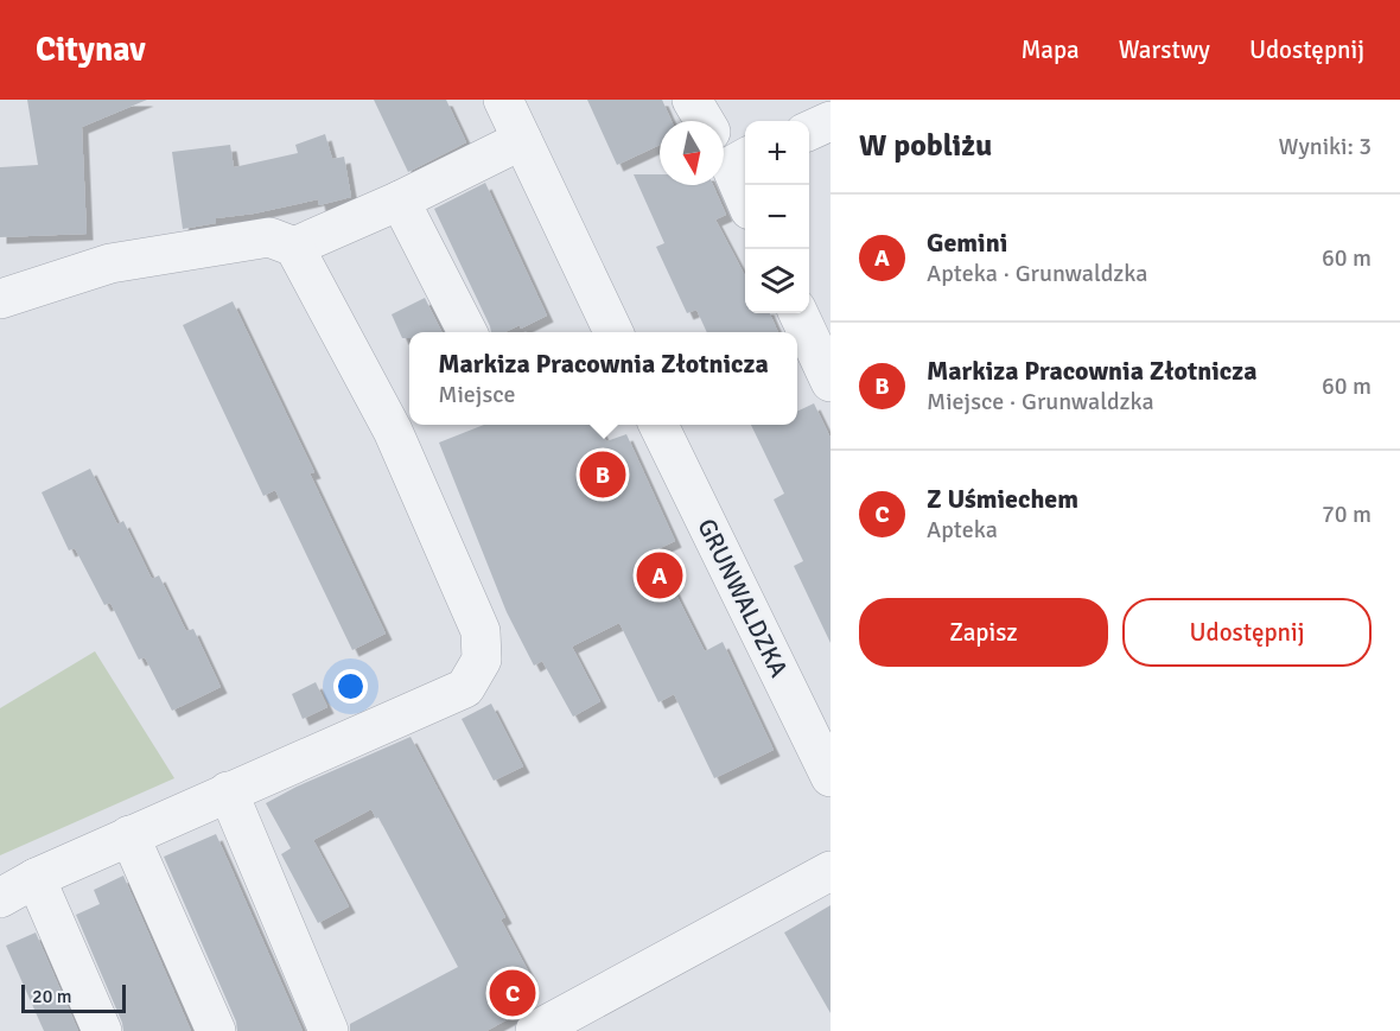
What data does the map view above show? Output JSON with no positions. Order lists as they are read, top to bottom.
{
  "streets": {
    "street": ["GRUNWALDZKA"]
  },
  "scale_bar": "20 m",
  "north": "bottom",
  "page": {
    "header": "Citynav",
    "nav": ["Mapa", "Warstwy", "Udostępnij"],
    "heading": ["W pobliżu", "Wyniki: 3"],
    "map_buttons": ["+", "−"],
    "list": [
      {
        "mark": "A",
        "name": "Gemini",
        "note": "Apteka · Grunwaldzka",
        "value": "60 m"
      },
      {
        "mark": "B",
        "name": "Markiza Pracownia Złotnicza",
        "note": "Miejsce · Grunwaldzka",
        "value": "60 m"
      },
      {
        "mark": "C",
        "name": "Z Uśmiechem",
        "note": "Apteka",
        "value": "70 m"
      }
    ],
    "popup": ["Markiza Pracownia Złotnicza", "Miejsce"],
    "pins": ["B", "A", "C"],
    "buttons": ["Zapisz", "Udostępnij"],
    "scale": "20 m"
  }
}
